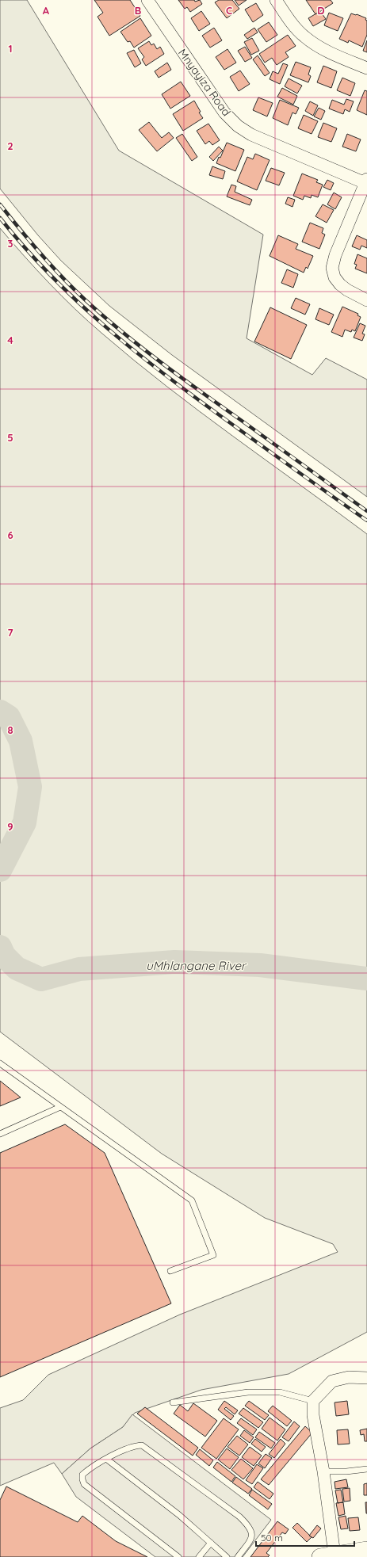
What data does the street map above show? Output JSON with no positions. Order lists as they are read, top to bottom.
{
  "streets": {
    "street": ["Mnyayiza Road"]
  },
  "water": ["uMhlangane River"],
  "scale_bar": "50 m",
  "grid": {
    "columns": [
      "A",
      "B",
      "C",
      "D"
    ],
    "rows": [
      "1",
      "2",
      "3",
      "4",
      "5",
      "6",
      "7",
      "8",
      "9"
    ]
  }
}
